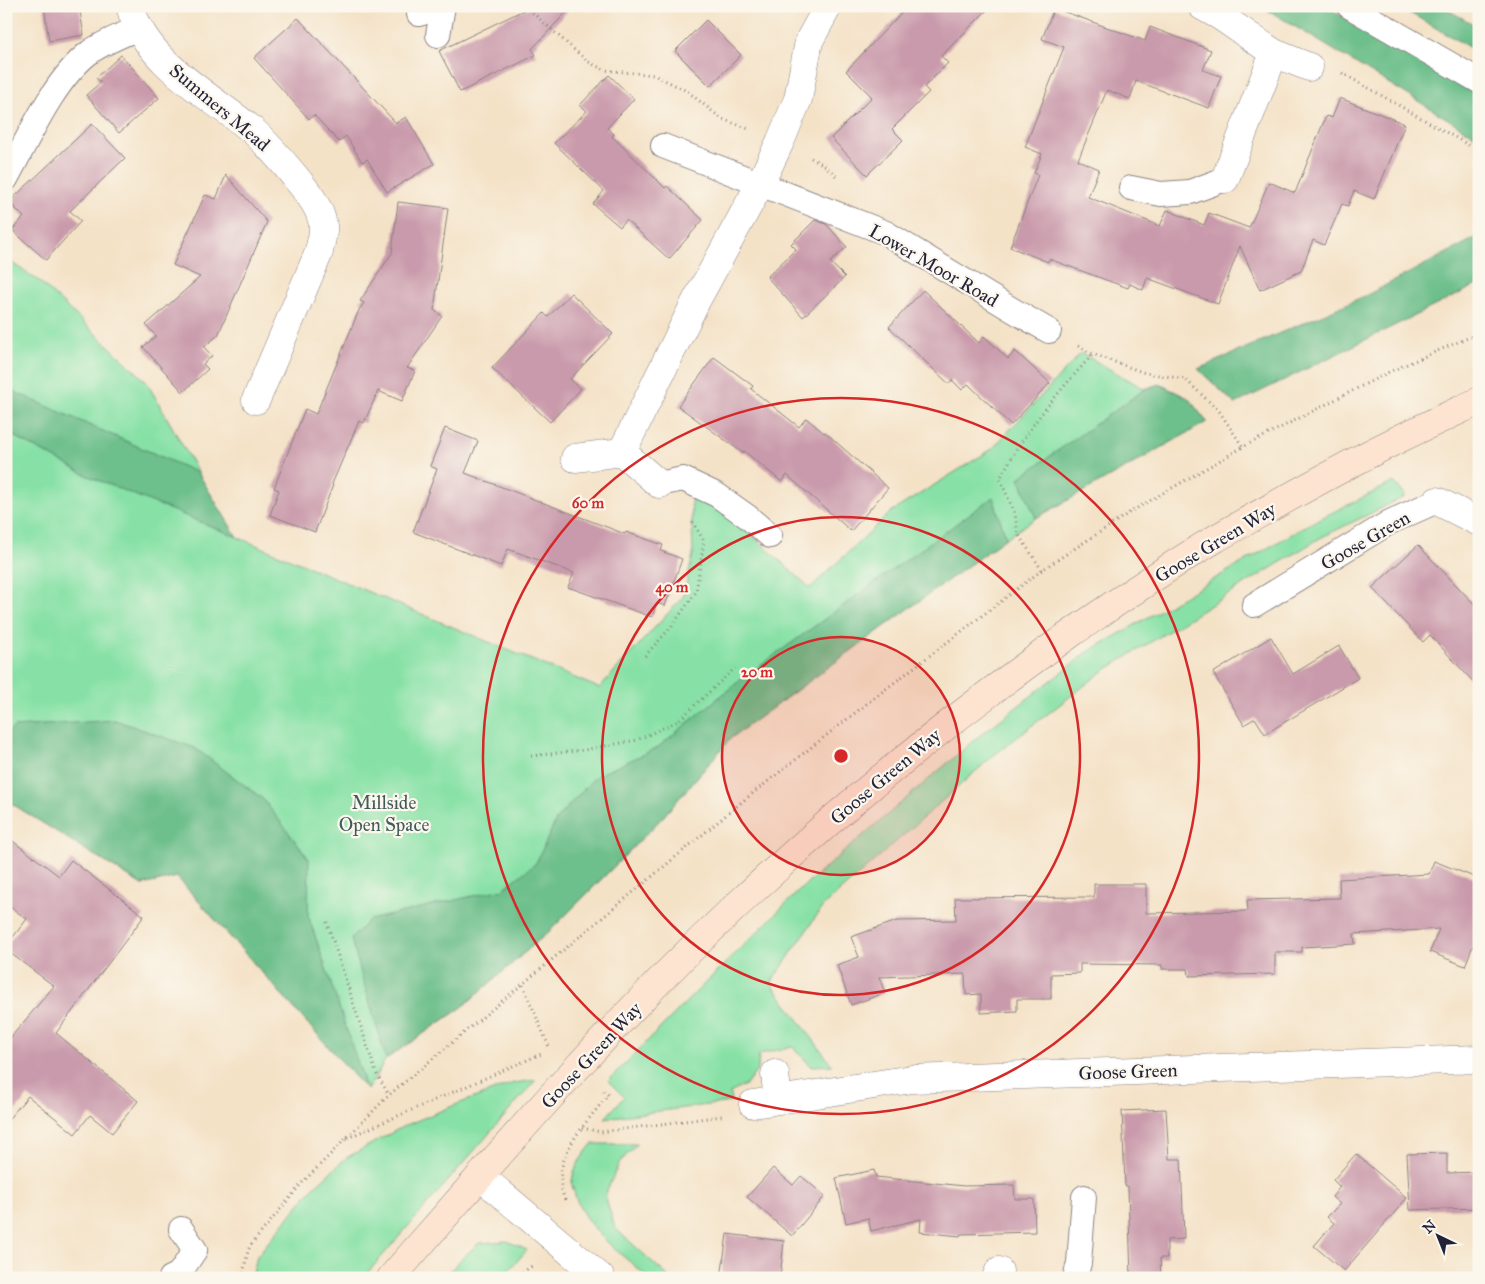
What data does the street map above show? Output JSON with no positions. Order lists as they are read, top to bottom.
{
  "streets": {
    "main road": ["Goose Green Way"],
    "street": ["Summers Mead", "Goose Green"],
    "lane": ["Lower Moor Road"]
  },
  "parks": ["Millside Open Space"],
  "north": "top left",
  "rings": ["60 m", "40 m", "20 m"]
}
